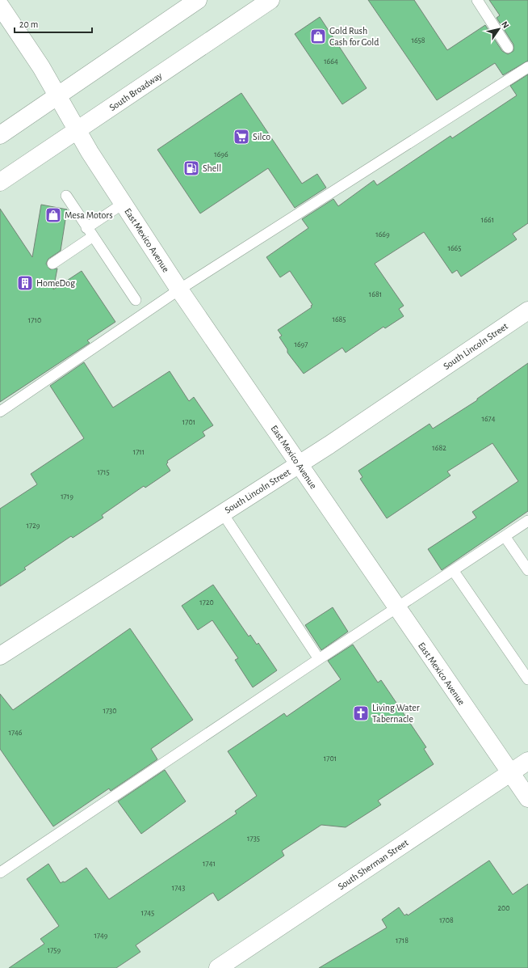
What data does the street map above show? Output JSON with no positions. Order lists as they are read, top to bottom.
{
  "streets": {
    "street": [
      "South Broadway",
      "East Mexico Avenue",
      "South Lincoln Street",
      "South Sherman Street"
    ]
  },
  "crossings": [
    ["South Broadway", "East Mexico Avenue"],
    ["East Mexico Avenue", "South Lincoln Street"],
    ["East Mexico Avenue", "South Sherman Street"]
  ],
  "places": {
    "shop": ["Gold Rush Cash for Gold", "Mesa Motors"],
    "supermarket": ["Silco"],
    "fuel station": ["Shell"],
    "building": ["HomeDog"],
    "church": ["Living Water Tabernacle"]
  },
  "house_numbers": [
    "1658",
    "1664",
    "1696",
    "1661",
    "1669",
    "1665",
    "1681",
    "1685",
    "1710",
    "1697",
    "1674",
    "1701",
    "1682",
    "1711",
    "1715",
    "1719",
    "1729",
    "1720",
    "1730",
    "1746",
    "1701",
    "1735",
    "1741",
    "1743",
    "200",
    "1745",
    "1708",
    "1749",
    "1718",
    "1759"
  ],
  "scale_bar": "20 m",
  "north": "top right"
}
